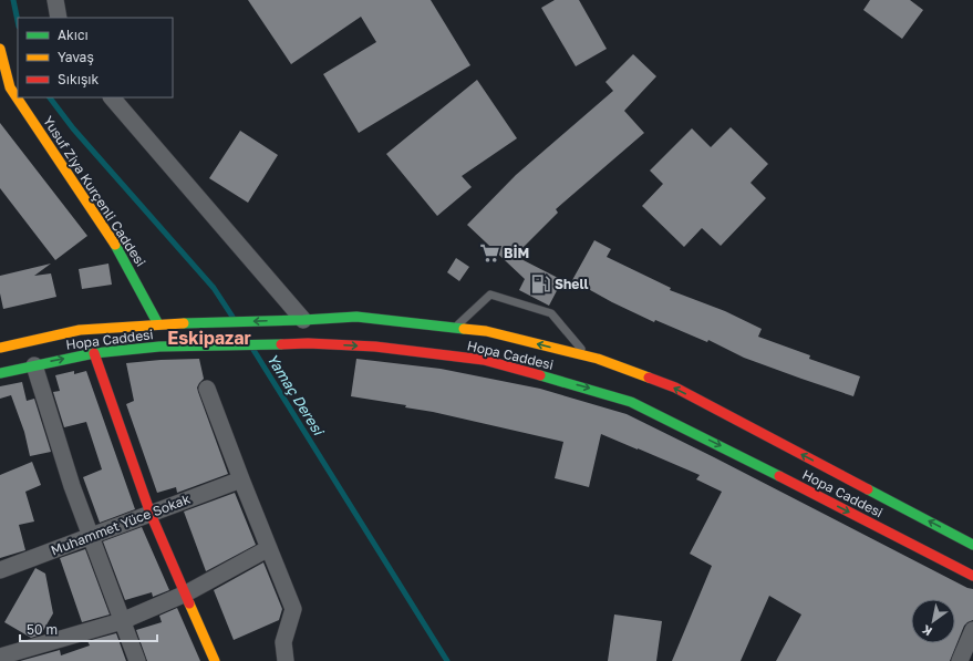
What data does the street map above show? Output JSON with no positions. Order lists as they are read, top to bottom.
{
  "streets": {
    "main road": ["Yusuf Ziya Kurçenli Caddesi", "Hopa Caddesi"],
    "street": ["Muhammet Yüce Sokak"]
  },
  "crossings": [
    ["Yusuf Ziya Kurçenli Caddesi", "Hopa Caddesi"]
  ],
  "districts": ["Eskipazar"],
  "water": ["Yamaç Deresi"],
  "places": {
    "supermarket": ["BİM"],
    "fuel station": ["Shell"]
  },
  "legend": ["Akıcı", "Yavaş", "Sıkışık"],
  "scale_bar": "50 m",
  "north": "bottom left"
}
